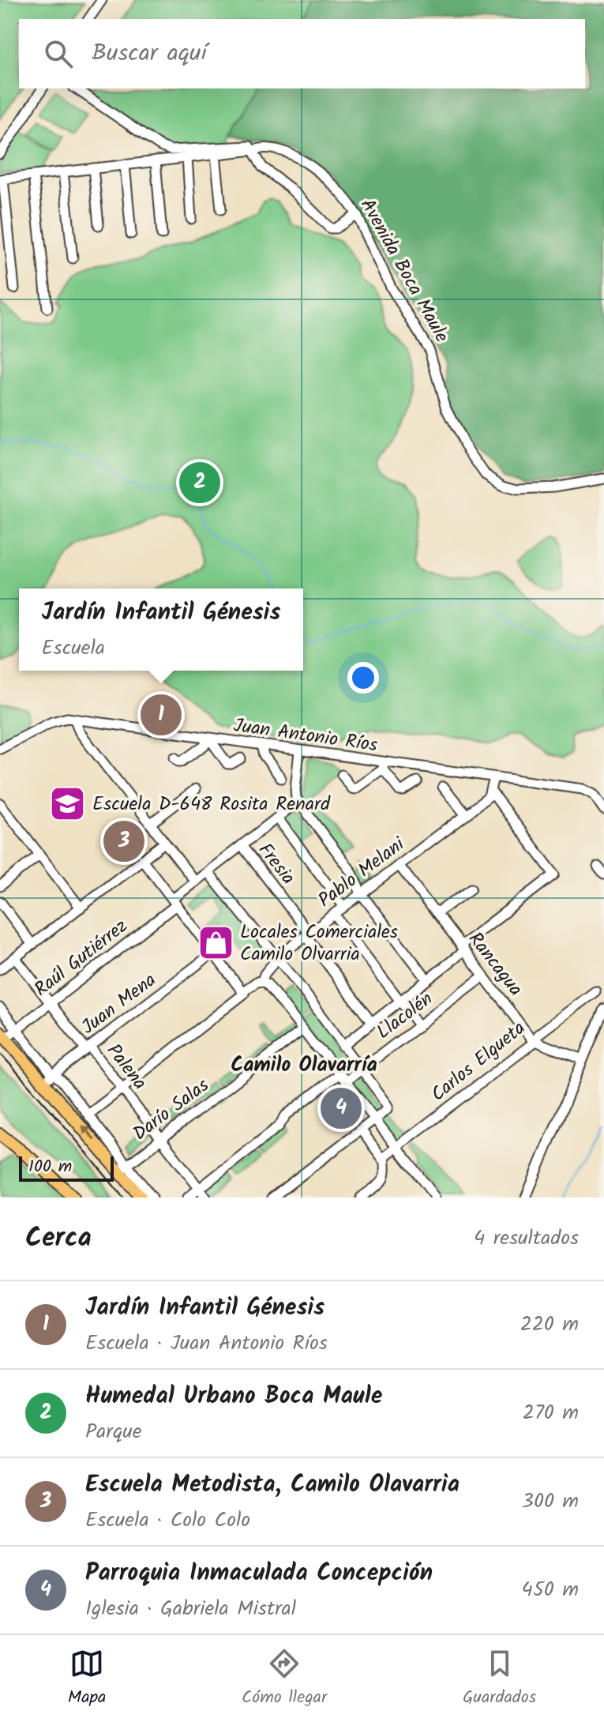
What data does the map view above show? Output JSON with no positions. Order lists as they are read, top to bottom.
{
  "streets": {
    "street": [
      "Avenida Boca Maule",
      "Juan Antonio Ríos",
      "Fresia",
      "Pablo Melani",
      "Raúl Gutiérrez",
      "Rancagua",
      "Juan Mena",
      "Llacolén",
      "Carlos Elgueta",
      "Palena",
      "Darío Salas"
    ]
  },
  "crossings": [
    ["Fresia", "Pablo Melani"],
    ["Fresia", "Raúl Gutiérrez"],
    ["Pablo Melani", "Rancagua"],
    ["Pablo Melani", "Palena"],
    ["Raúl Gutiérrez", "Palena"],
    ["Rancagua", "Llacolén"],
    ["Rancagua", "Carlos Elgueta"],
    ["Juan Mena", "Palena"],
    ["Palena", "Darío Salas"]
  ],
  "districts": ["Camilo Olavarría"],
  "places": {
    "school or university": ["Escuela D-648 Rosita Renard"],
    "shop": ["Locales Comerciales Camilo Olvarria"]
  },
  "scale_bar": "100 m",
  "page": {
    "search": "Buscar aquí",
    "pins": [
      "2",
      "1",
      "3",
      "4"
    ],
    "popup": ["Jardín Infantil Génesis", "Escuela"],
    "scale": "100 m",
    "heading": ["Cerca", "4 resultados"],
    "list": [
      {
        "mark": "1",
        "name": "Jardín Infantil Génesis",
        "note": "Escuela · Juan Antonio Ríos",
        "value": "220 m"
      },
      {
        "mark": "2",
        "name": "Humedal Urbano Boca Maule",
        "note": "Parque",
        "value": "270 m"
      },
      {
        "mark": "3",
        "name": "Escuela Metodista, Camilo Olavarria",
        "note": "Escuela · Colo Colo",
        "value": "300 m"
      },
      {
        "mark": "4",
        "name": "Parroquia Inmaculada Concepción",
        "note": "Iglesia · Gabriela Mistral",
        "value": "450 m"
      }
    ],
    "nav": ["Mapa", "Cómo llegar", "Guardados"]
  }
}
